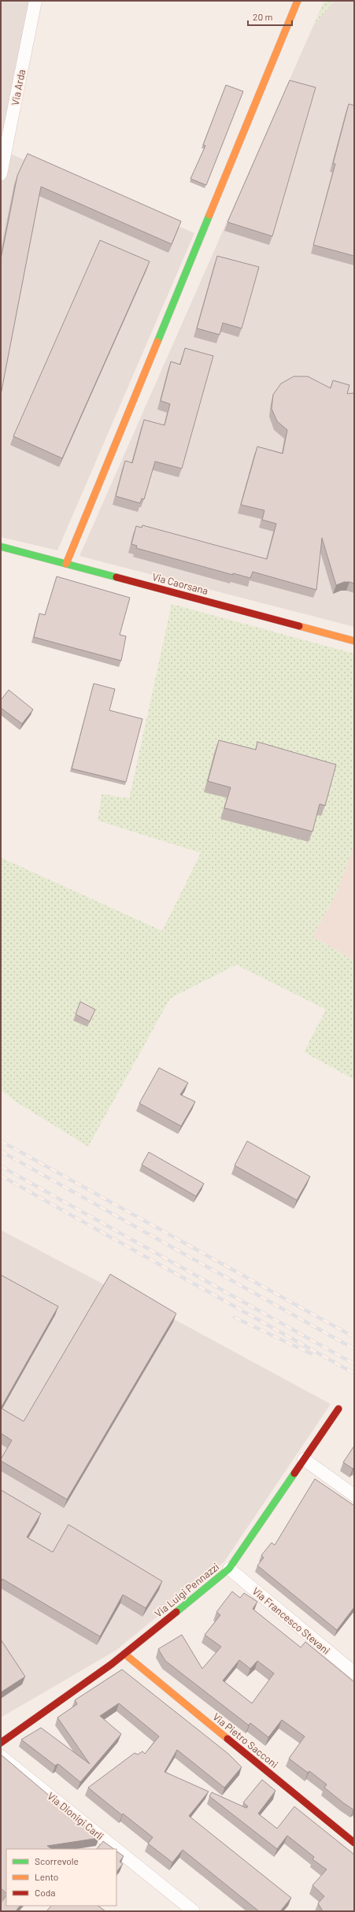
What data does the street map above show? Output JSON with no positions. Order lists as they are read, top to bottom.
{
  "streets": {
    "street": [
      "Via Arda",
      "Via Caorsana",
      "Via Luigi Pennazzi",
      "Via Francesco Stevani",
      "Via Pietro Sacconi",
      "Via Dionigi Carli"
    ]
  },
  "crossings": [
    ["Via Luigi Pennazzi", "Via Francesco Stevani"],
    ["Via Luigi Pennazzi", "Via Pietro Sacconi"]
  ],
  "legend": ["Scorrevole", "Lento", "Coda"],
  "scale_bar": "20 m"
}
